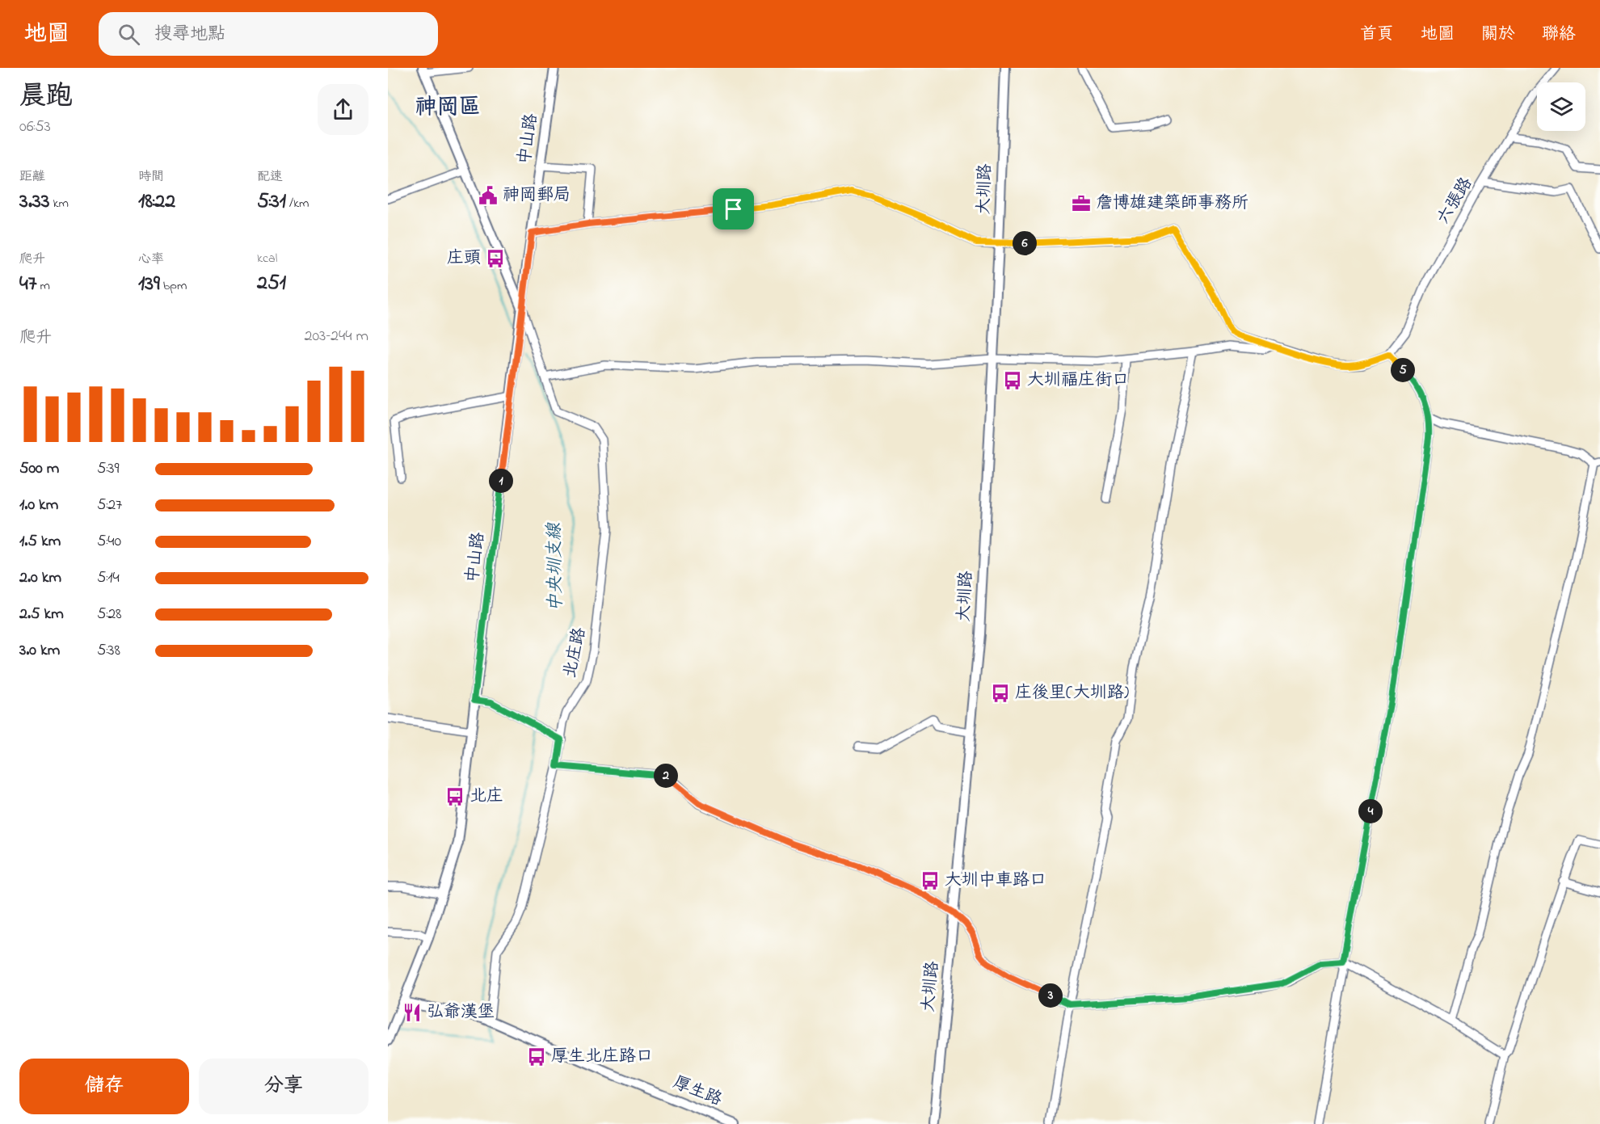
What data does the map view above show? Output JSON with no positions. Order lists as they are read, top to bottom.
{
  "streets": {
    "street": [
      "中山路",
      "大圳路",
      "六張路",
      "北庄路",
      "厚生路"
    ]
  },
  "crossings": [
    ["中山路", "北庄路"],
    ["中山路", "厚生路"],
    ["北庄路", "厚生路"]
  ],
  "districts": ["神岡區"],
  "water": ["中央圳支線"],
  "places": {
    "public building": ["神岡郵局"],
    "office": ["詹博雄建築師事務所"],
    "bus stop": [
      "庄頭",
      "大圳福庄街口",
      "庄後里(大圳路)",
      "北庄",
      "大圳中車路口",
      "厚生北庄路口"
    ],
    "restaurant": ["弘爺漢堡"]
  },
  "page": {
    "header": "地圖",
    "search": "搜尋地點",
    "nav": [
      "首頁",
      "地圖",
      "關於",
      "聯絡"
    ],
    "heading": ["晨跑", "06:53"],
    "stats": [
      ["距離", "3.33 km"],
      ["時間", "18:22"],
      ["配速", "5:31 /km"],
      ["爬升", "47 m"],
      ["心率", "139 bpm"],
      ["kcal", "251"]
    ],
    "pins": [
      "6",
      "5",
      "1",
      "2",
      "4",
      "3"
    ],
    "chart": ["爬升", "203–244 m"],
    "list": [
      {
        "name": "500 m",
        "note": "5:39"
      },
      {
        "name": "1.0 km",
        "note": "5:27"
      },
      {
        "name": "1.5 km",
        "note": "5:40"
      },
      {
        "name": "2.0 km",
        "note": "5:14"
      },
      {
        "name": "2.5 km",
        "note": "5:28"
      },
      {
        "name": "3.0 km",
        "note": "5:38"
      }
    ],
    "buttons": ["儲存", "分享"]
  }
}
